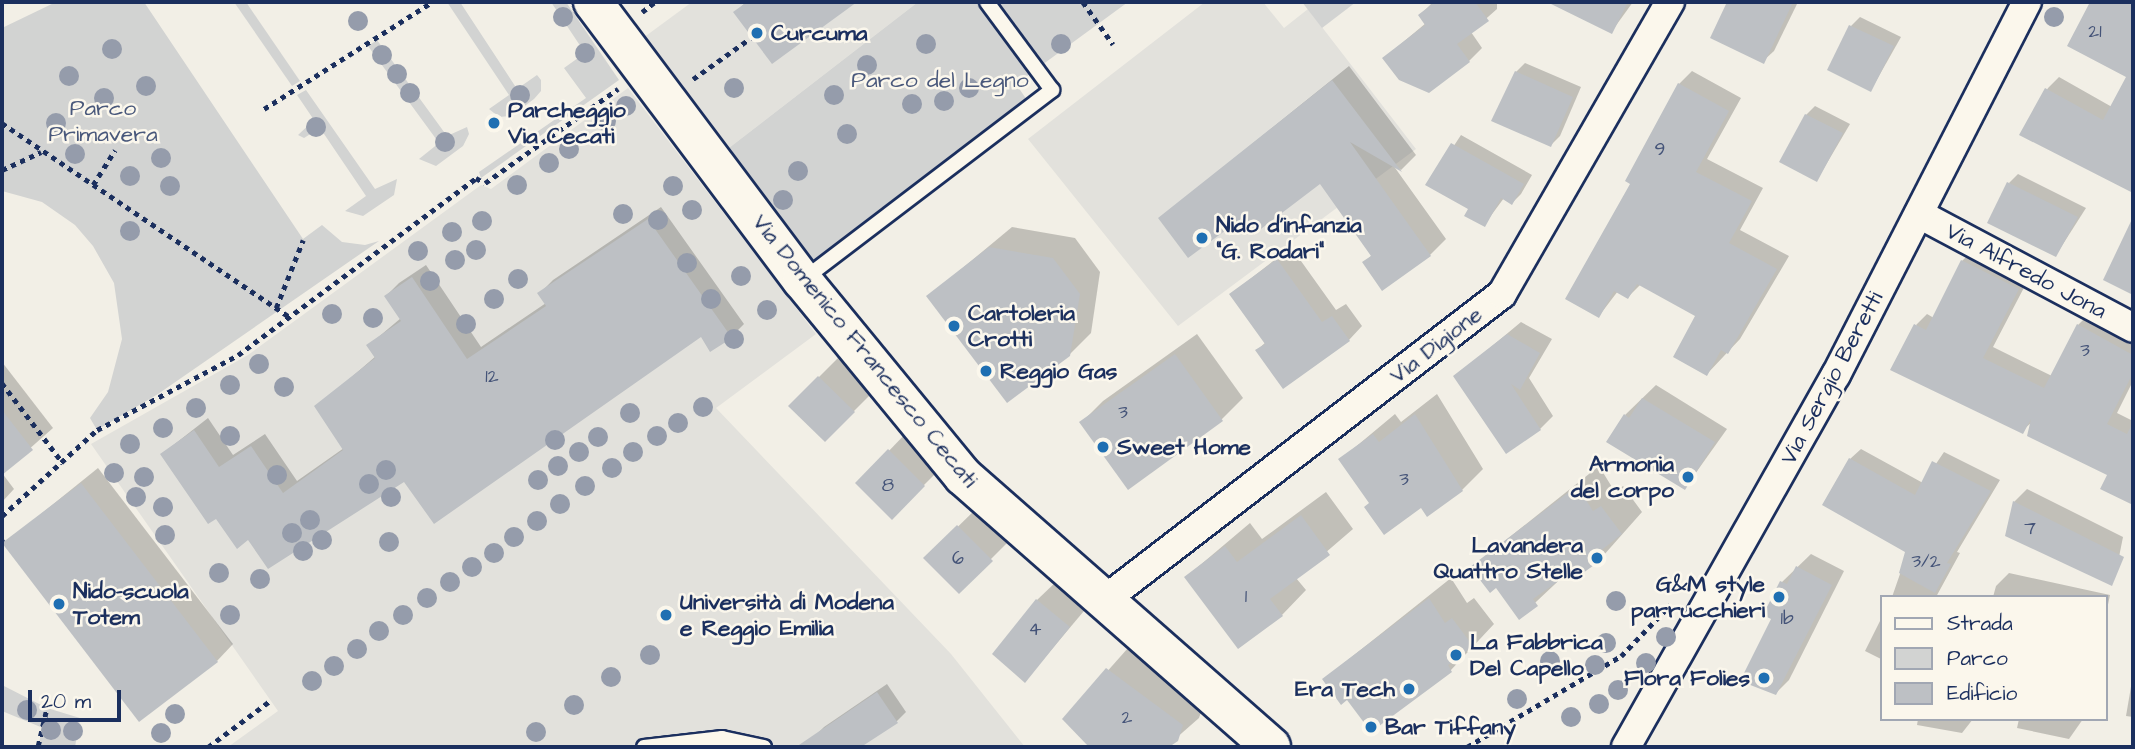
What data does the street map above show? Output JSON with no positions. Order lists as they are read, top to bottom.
{
  "streets": {
    "street": [
      "Via Alfredo Jona",
      "Via Digione",
      "Via Domenico Francesco Cecati",
      "Via Sergio Beretti"
    ]
  },
  "crossings": [
    ["Via Alfredo Jona", "Via Sergio Beretti"],
    ["Via Digione", "Via Domenico Francesco Cecati"]
  ],
  "parks": ["Parco del Legno", "Parco Primavera"],
  "places": [
    "Curcuma",
    "Parcheggio Via Cecati",
    "Nido d'infanzia \"G. Rodari\"",
    "Cartoleria Crotti",
    "Reggio Gas",
    "Sweet Home",
    "Armonia del corpo",
    "Lavandera Quattro Stelle",
    "G&M style parrucchieri",
    "Nido-scuola Totem",
    "Università di Modena e Reggio Emilia",
    "La Fabbrica Del Capello",
    "Flora Folies",
    "Era Tech",
    "Bar Tiffany"
  ],
  "house_numbers": [
    "21",
    "9",
    "3",
    "12",
    "3",
    "3",
    "8",
    "7",
    "6",
    "3/2",
    "1",
    "1b",
    "4",
    "2"
  ],
  "legend": ["Strada", "Parco", "Edificio"],
  "scale_bar": "20 m"
}
